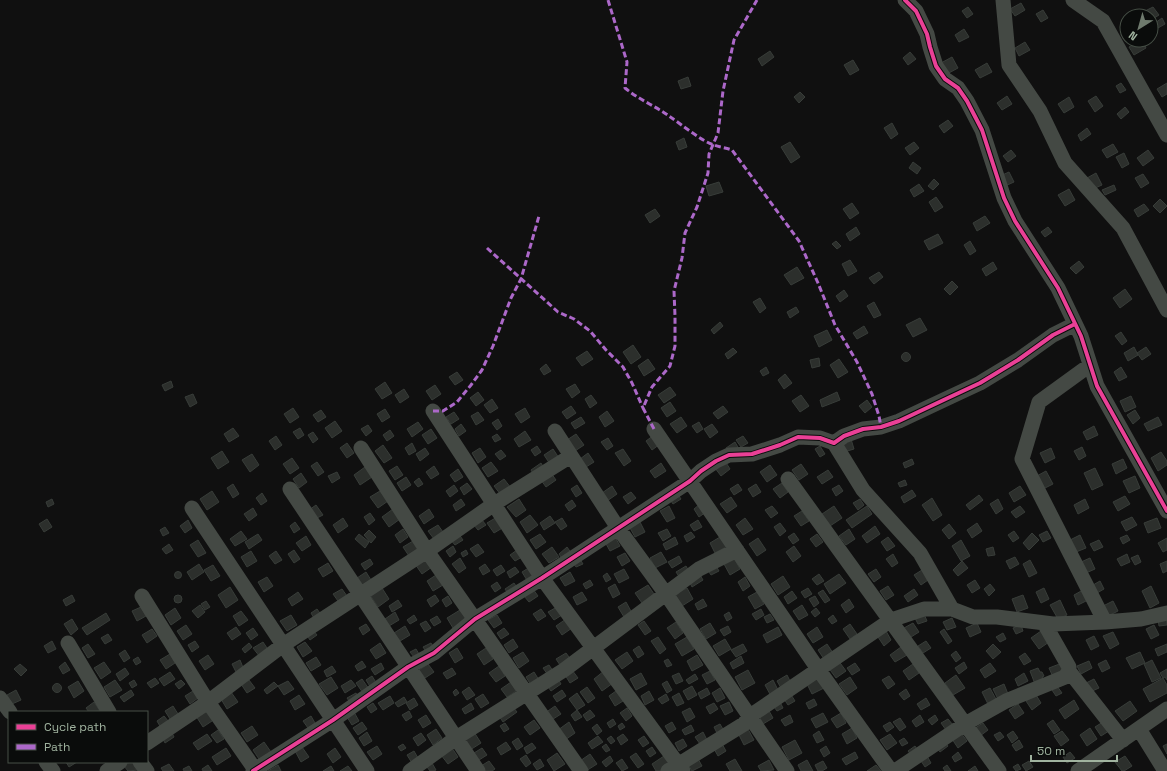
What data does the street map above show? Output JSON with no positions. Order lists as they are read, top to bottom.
{
  "legend": ["Cycle path", "Path"],
  "scale_bar": "50 m",
  "north": "bottom left"
}
